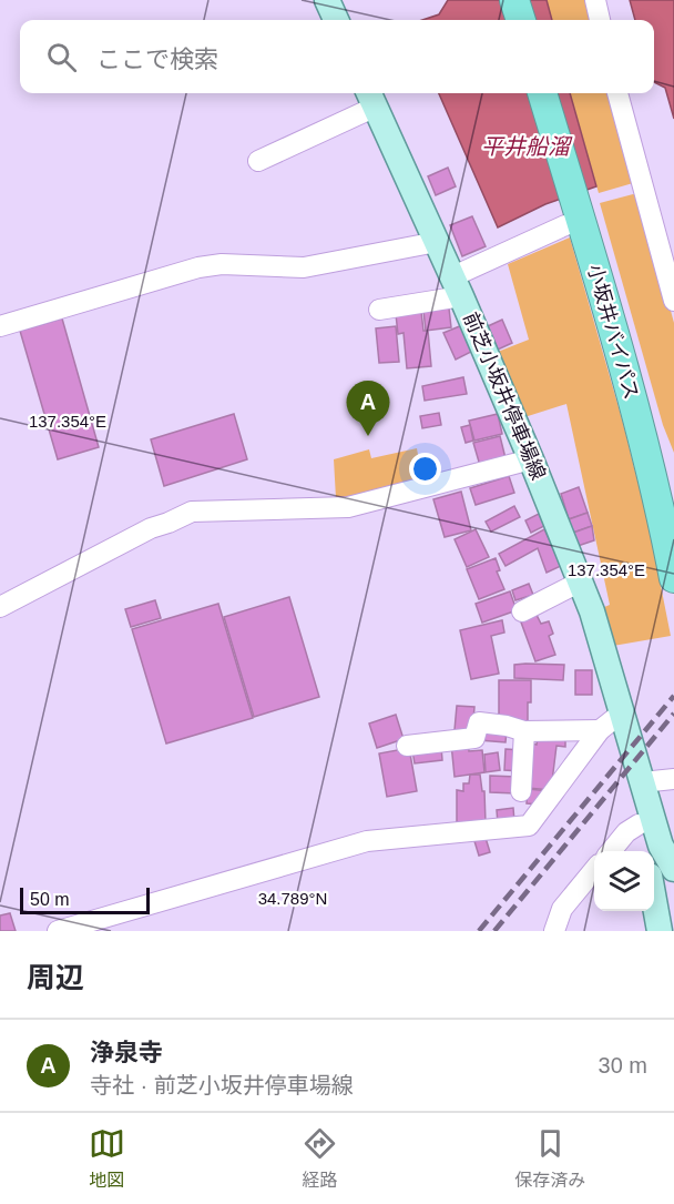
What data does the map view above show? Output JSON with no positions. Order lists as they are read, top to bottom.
{
  "streets": {
    "highway": ["小坂井バイパス"],
    "main road": ["前芝小坂井停車場線"]
  },
  "water": ["平井船溜"],
  "scale_bar": "50 m",
  "page": {
    "search": "ここで検索",
    "pins": "A",
    "scale": "50 m",
    "heading": "周辺",
    "list": [
      {
        "mark": "A",
        "name": "浄泉寺",
        "note": "寺社 · 前芝小坂井停車場線",
        "value": "30 m"
      }
    ],
    "nav": ["地図", "経路", "保存済み"]
  },
  "coordinates": ["137.354°E", "34.789°N"]
}
